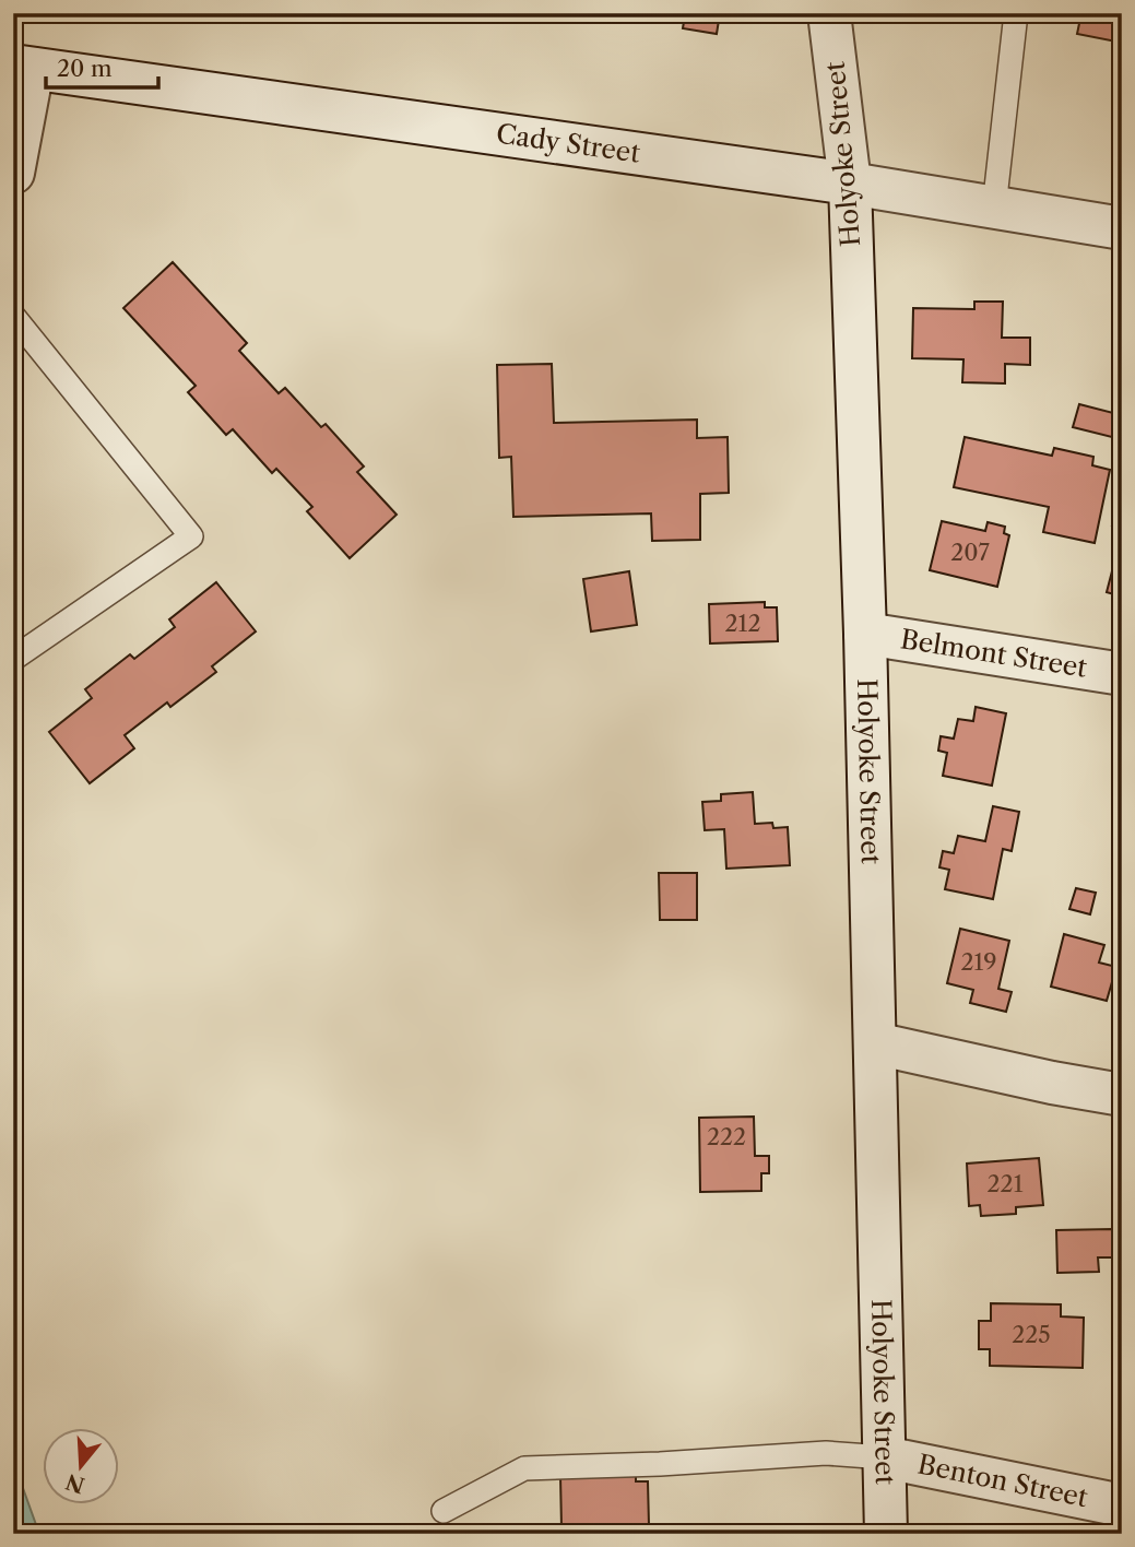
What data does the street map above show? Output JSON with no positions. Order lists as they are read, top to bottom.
{
  "streets": {
    "main road": [
      "Cady Street",
      "Holyoke Street",
      "Belmont Street",
      "Benton Street"
    ]
  },
  "crossings": [
    ["Cady Street", "Holyoke Street"],
    ["Holyoke Street", "Belmont Street"],
    ["Holyoke Street", "Benton Street"]
  ],
  "house_numbers": [
    "207",
    "212",
    "219",
    "222",
    "221",
    "225"
  ],
  "scale_bar": "20 m",
  "north": "bottom"
}
